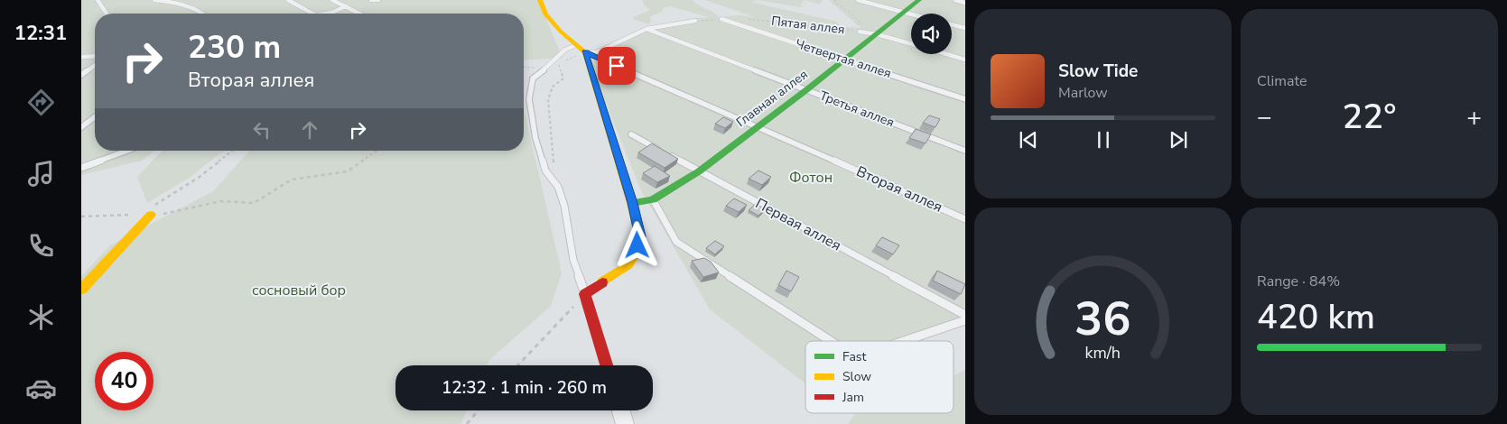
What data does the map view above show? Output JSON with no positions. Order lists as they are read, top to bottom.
{
  "streets": {
    "street": ["Главная аллея"],
    "lane": [
      "Пятая аллея",
      "Четвертая аллея",
      "Третья аллея",
      "Вторая аллея",
      "Первая аллея"
    ]
  },
  "crossings": [
    ["Пятая аллея", "Главная аллея"],
    ["Четвертая аллея", "Главная аллея"],
    ["Главная аллея", "Третья аллея"],
    ["Главная аллея", "Вторая аллея"],
    ["Главная аллея", "Первая аллея"]
  ],
  "parks": ["Фотон", "сосновый бор"],
  "legend": ["Fast", "Slow", "Jam"],
  "page": {
    "tabs": "12:31",
    "tile": [
      "Climate",
      ["Range · 84%", "420 km"]
    ],
    "turn": ["230 m", "Вторая аллея"],
    "song": ["Slow Tide", "Marlow"],
    "heat": ["−", "22°", "+"],
    "limit": "40",
    "trip": "12:32 · 1 min · 260 m",
    "gauge": ["36", "km/h"]
  }
}
